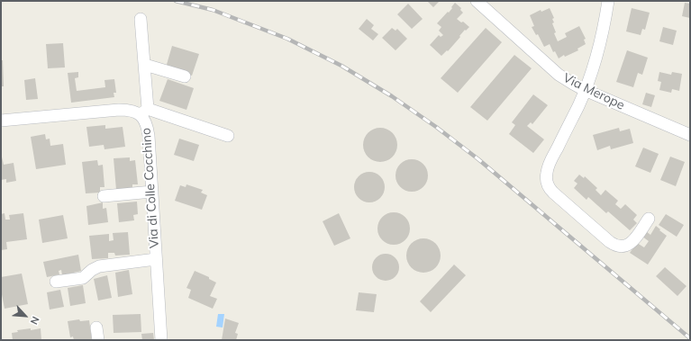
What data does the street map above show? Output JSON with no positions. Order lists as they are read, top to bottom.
{
  "streets": {
    "street": ["Via Merope", "Via di Colle Cocchino"]
  },
  "north": "bottom right"
}
